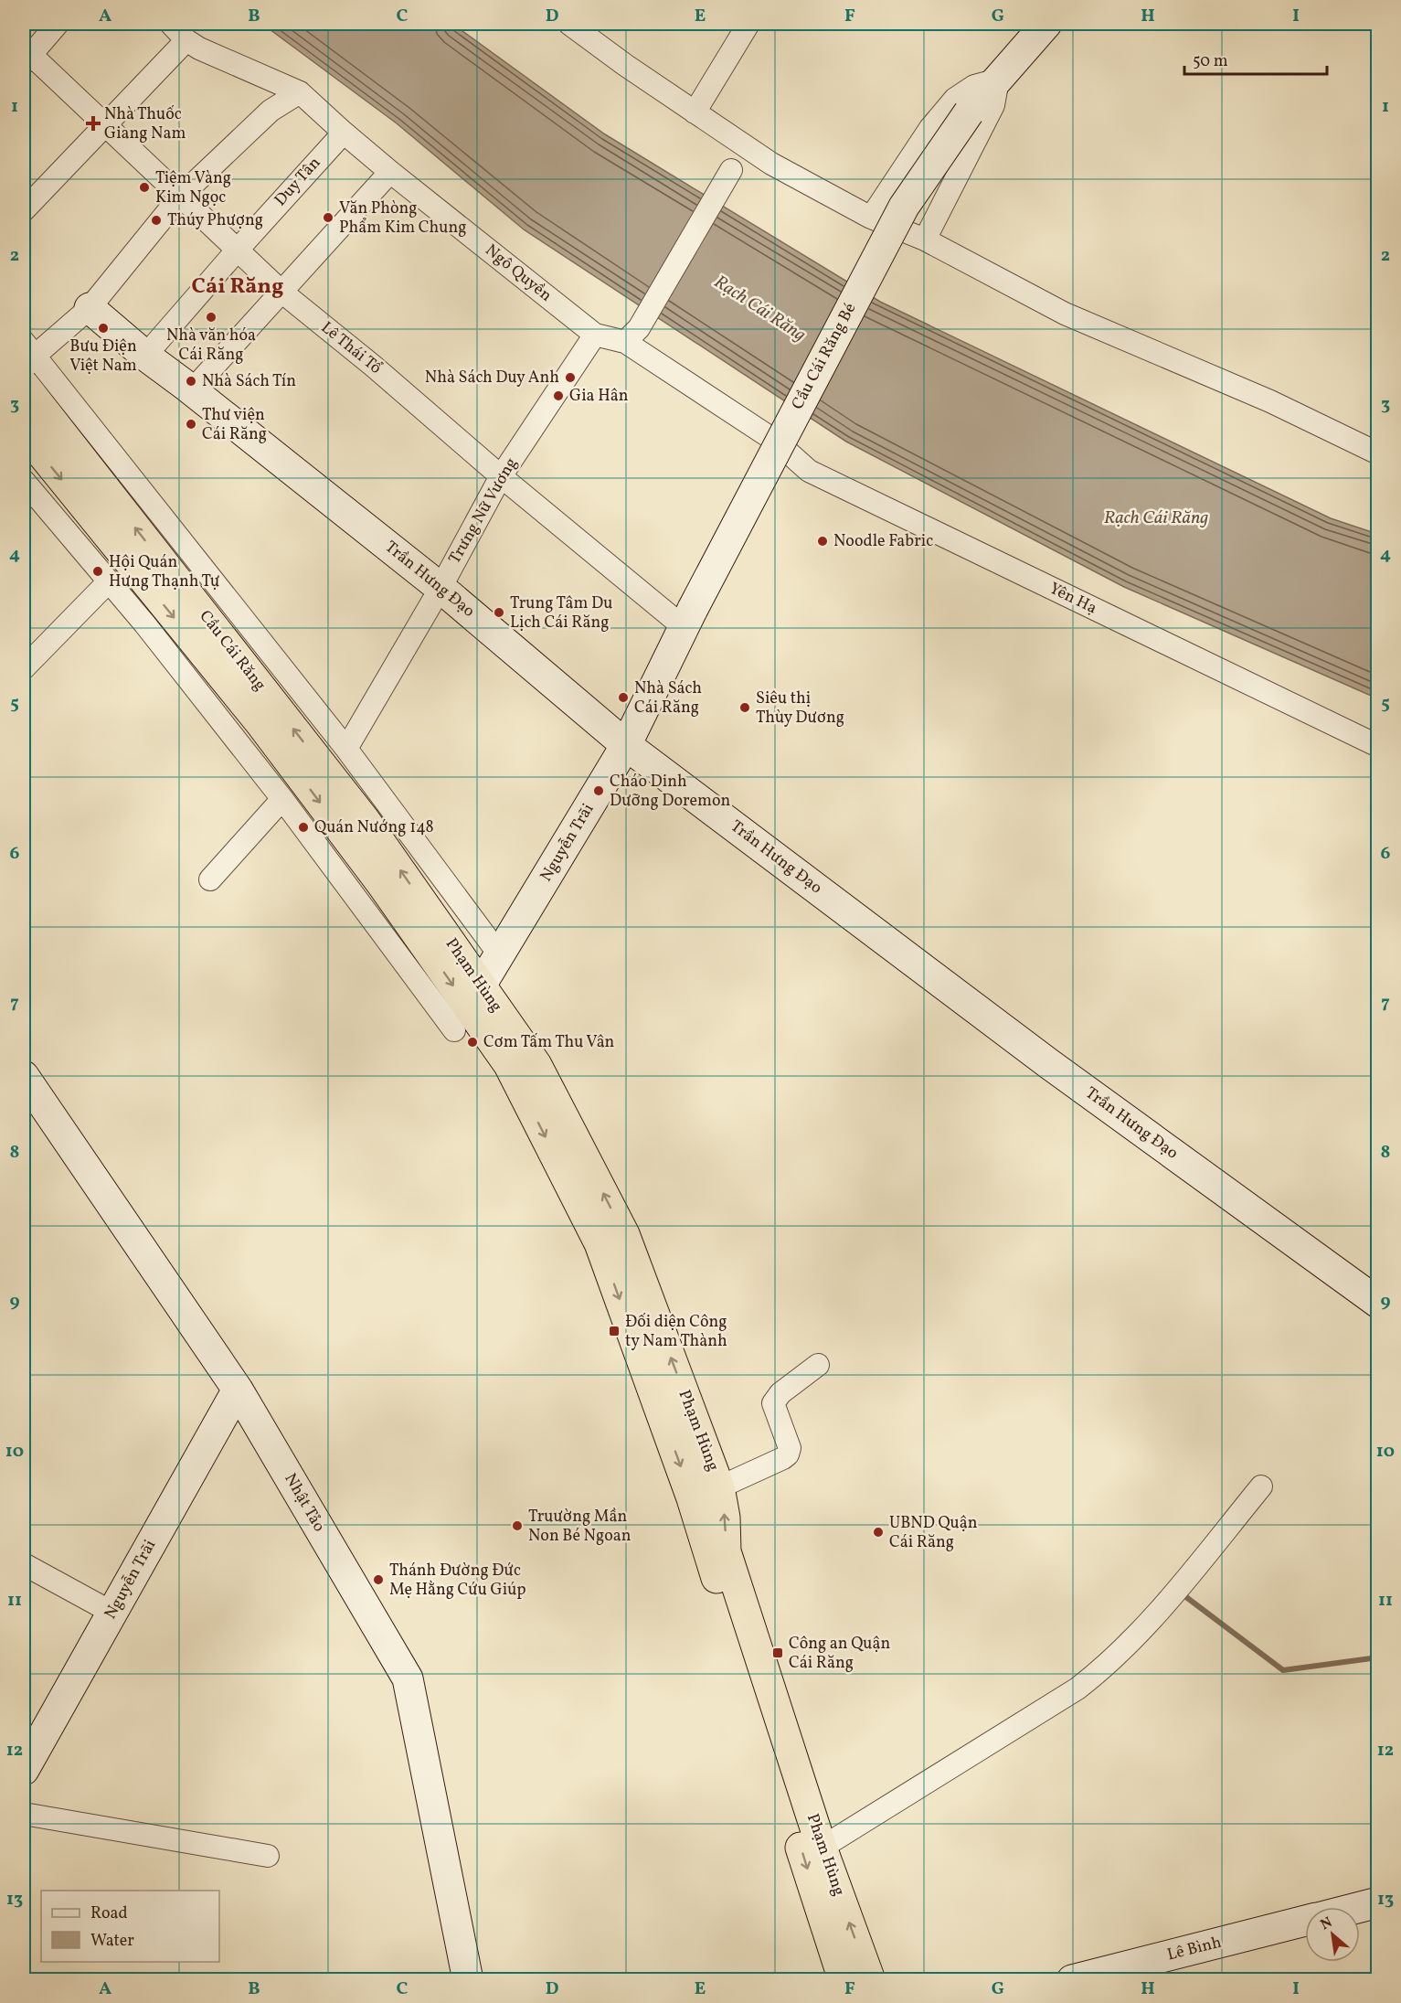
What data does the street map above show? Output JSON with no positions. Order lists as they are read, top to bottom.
{
  "streets": {
    "highway": ["Cầu Cái Răng", "Phạm Hùng"],
    "street": [
      "Duy Tân",
      "Ngô Quyền",
      "Lê Thái Tổ",
      "Cầu Cái Răng Bé",
      "Trưng Nữ Vương",
      "Trần Hưng Đạo",
      "Yên Hạ",
      "Nguyễn Trãi",
      "Nhật Tảo",
      "Lê Bình"
    ]
  },
  "crossings": [
    ["Duy Tân", "Ngô Quyền"],
    ["Duy Tân", "Lê Thái Tổ"],
    ["Duy Tân", "Trần Hưng Đạo"],
    ["Ngô Quyền", "Trưng Nữ Vương"],
    ["Ngô Quyền", "Yên Hạ"],
    ["Lê Thái Tổ", "Cầu Cái Răng Bé"],
    ["Lê Thái Tổ", "Trưng Nữ Vương"],
    ["Lê Thái Tổ", "Nguyễn Trãi"],
    ["Cầu Cái Răng Bé", "Nguyễn Trãi"],
    ["Trưng Nữ Vương", "Trần Hưng Đạo"],
    ["Trần Hưng Đạo", "Nguyễn Trãi"],
    ["Cầu Cái Răng", "Phạm Hùng"],
    ["Nguyễn Trãi", "Phạm Hùng"],
    ["Nguyễn Trãi", "Nhật Tảo"]
  ],
  "districts": ["Cái Răng"],
  "water": ["Rạch Cái Răng"],
  "places": {
    "health": ["Nhà Thuốc Giang Nam"],
    "other": [
      "Tiệm Vàng Kim Ngọc",
      "Văn Phòng Phẩm Kim Chung",
      "Thúy Phượng",
      "Nhà văn hóa Cái Răng",
      "Bưu Điện Việt Nam",
      "Nhà Sách Duy Anh",
      "Nhà Sách Tín",
      "Gia Hân",
      "Thư viện Cái Răng",
      "Noodle Fabric",
      "Hội Quán Hưng Thạnh Tự",
      "Trung Tâm Du Lịch Cái Răng",
      "Nhà Sách Cái Răng",
      "Siêu thị Thùy Dương",
      "Cháo Dinh Dưỡng Doremon",
      "Quán Nướng 148",
      "Cơm Tấm Thu Vân",
      "Truường Mần Non Bé Ngoan",
      "UBND Quận Cái Răng",
      "Thánh Đường Đức Mẹ Hằng Cứu Giúp"
    ],
    "transit": ["Đối diện Công ty Nam Thành", "Công an Quận Cái Răng"]
  },
  "legend": ["Road", "Water"],
  "scale_bar": "50 m",
  "north": "top left",
  "grid": {
    "columns": [
      "A",
      "B",
      "C",
      "D",
      "E",
      "F",
      "G",
      "H",
      "I"
    ],
    "rows": [
      "1",
      "2",
      "3",
      "4",
      "5",
      "6",
      "7",
      "8",
      "9",
      "10",
      "11",
      "12",
      "13"
    ]
  }
}
